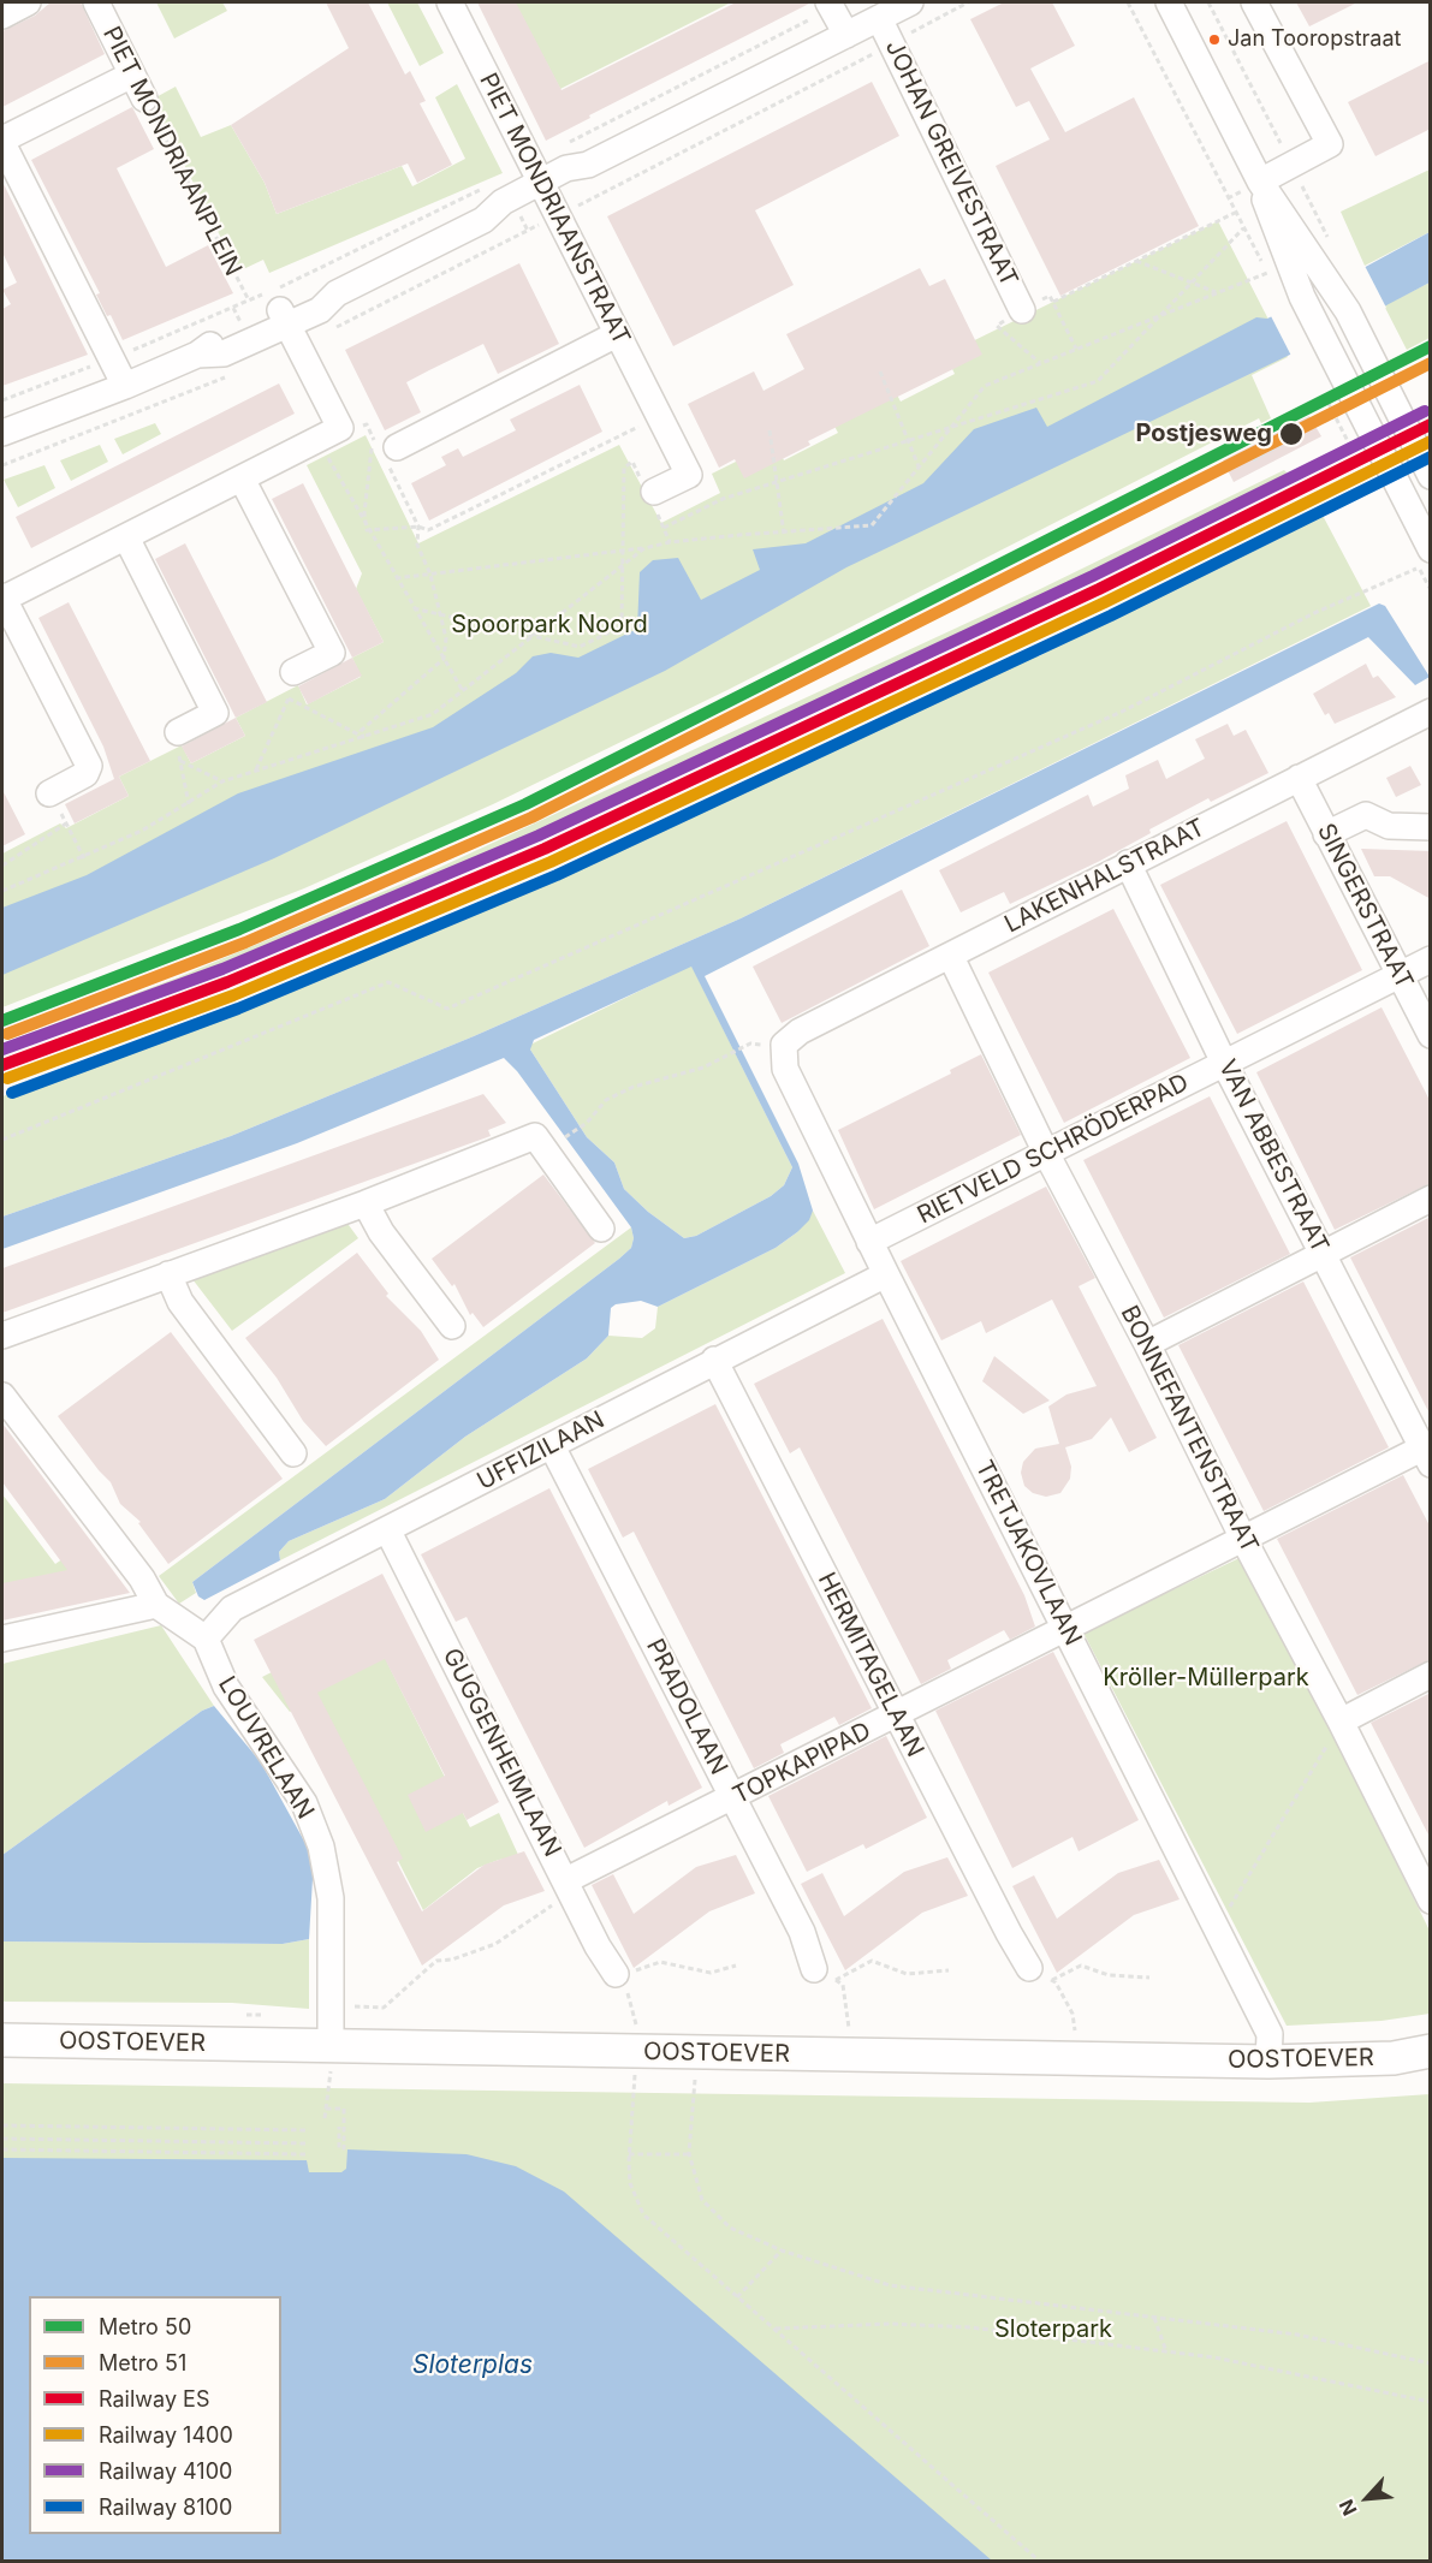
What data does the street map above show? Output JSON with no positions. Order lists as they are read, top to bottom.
{
  "streets": {
    "main road": ["OOSTOEVER"],
    "street": [
      "PIET MONDRIAANPLEIN",
      "JOHAN GREIVESTRAAT",
      "PIET MONDRIAANSTRAAT",
      "LAKENHALSTRAAT",
      "SINGERSTRAAT",
      "RIETVELD SCHRÖDERPAD",
      "VAN ABBESTRAAT",
      "BONNEFANTENSTRAAT",
      "UFFIZILAAN",
      "TRETJAKOVLAAN",
      "HERMITAGELAAN",
      "PRADOLAAN",
      "LOUVRELAAN",
      "GUGGENHEIMLAAN",
      "TOPKAPIPAD"
    ]
  },
  "crossings": [
    ["LAKENHALSTRAAT", "SINGERSTRAAT"],
    ["LAKENHALSTRAAT", "VAN ABBESTRAAT"],
    ["LAKENHALSTRAAT", "BONNEFANTENSTRAAT"],
    ["LAKENHALSTRAAT", "TRETJAKOVLAAN"],
    ["SINGERSTRAAT", "RIETVELD SCHRÖDERPAD"],
    ["RIETVELD SCHRÖDERPAD", "VAN ABBESTRAAT"],
    ["RIETVELD SCHRÖDERPAD", "BONNEFANTENSTRAAT"],
    ["RIETVELD SCHRÖDERPAD", "TRETJAKOVLAAN"],
    ["VAN ABBESTRAAT", "TOPKAPIPAD"],
    ["BONNEFANTENSTRAAT", "TOPKAPIPAD"],
    ["UFFIZILAAN", "TRETJAKOVLAAN"],
    ["UFFIZILAAN", "HERMITAGELAAN"],
    ["UFFIZILAAN", "PRADOLAAN"],
    ["UFFIZILAAN", "LOUVRELAAN"],
    ["UFFIZILAAN", "GUGGENHEIMLAAN"],
    ["TRETJAKOVLAAN", "TOPKAPIPAD"],
    ["TRETJAKOVLAAN", "OOSTOEVER"],
    ["HERMITAGELAAN", "TOPKAPIPAD"],
    ["PRADOLAAN", "TOPKAPIPAD"],
    ["LOUVRELAAN", "OOSTOEVER"],
    ["GUGGENHEIMLAAN", "TOPKAPIPAD"]
  ],
  "water": ["Sloterplas"],
  "parks": ["Spoorpark Noord", "Kröller-Müllerpark", "Sloterpark"],
  "places": ["Jan Tooropstraat", "Postjesweg"],
  "lines": [
    "metro line 50",
    "metro line 51",
    "rail line 4100",
    "rail line ES",
    "rail line 1400",
    "rail line 8100"
  ],
  "legend": [
    "Metro 50",
    "Metro 51",
    "Railway ES",
    "Railway 1400",
    "Railway 4100",
    "Railway 8100"
  ],
  "north": "bottom left"
}
